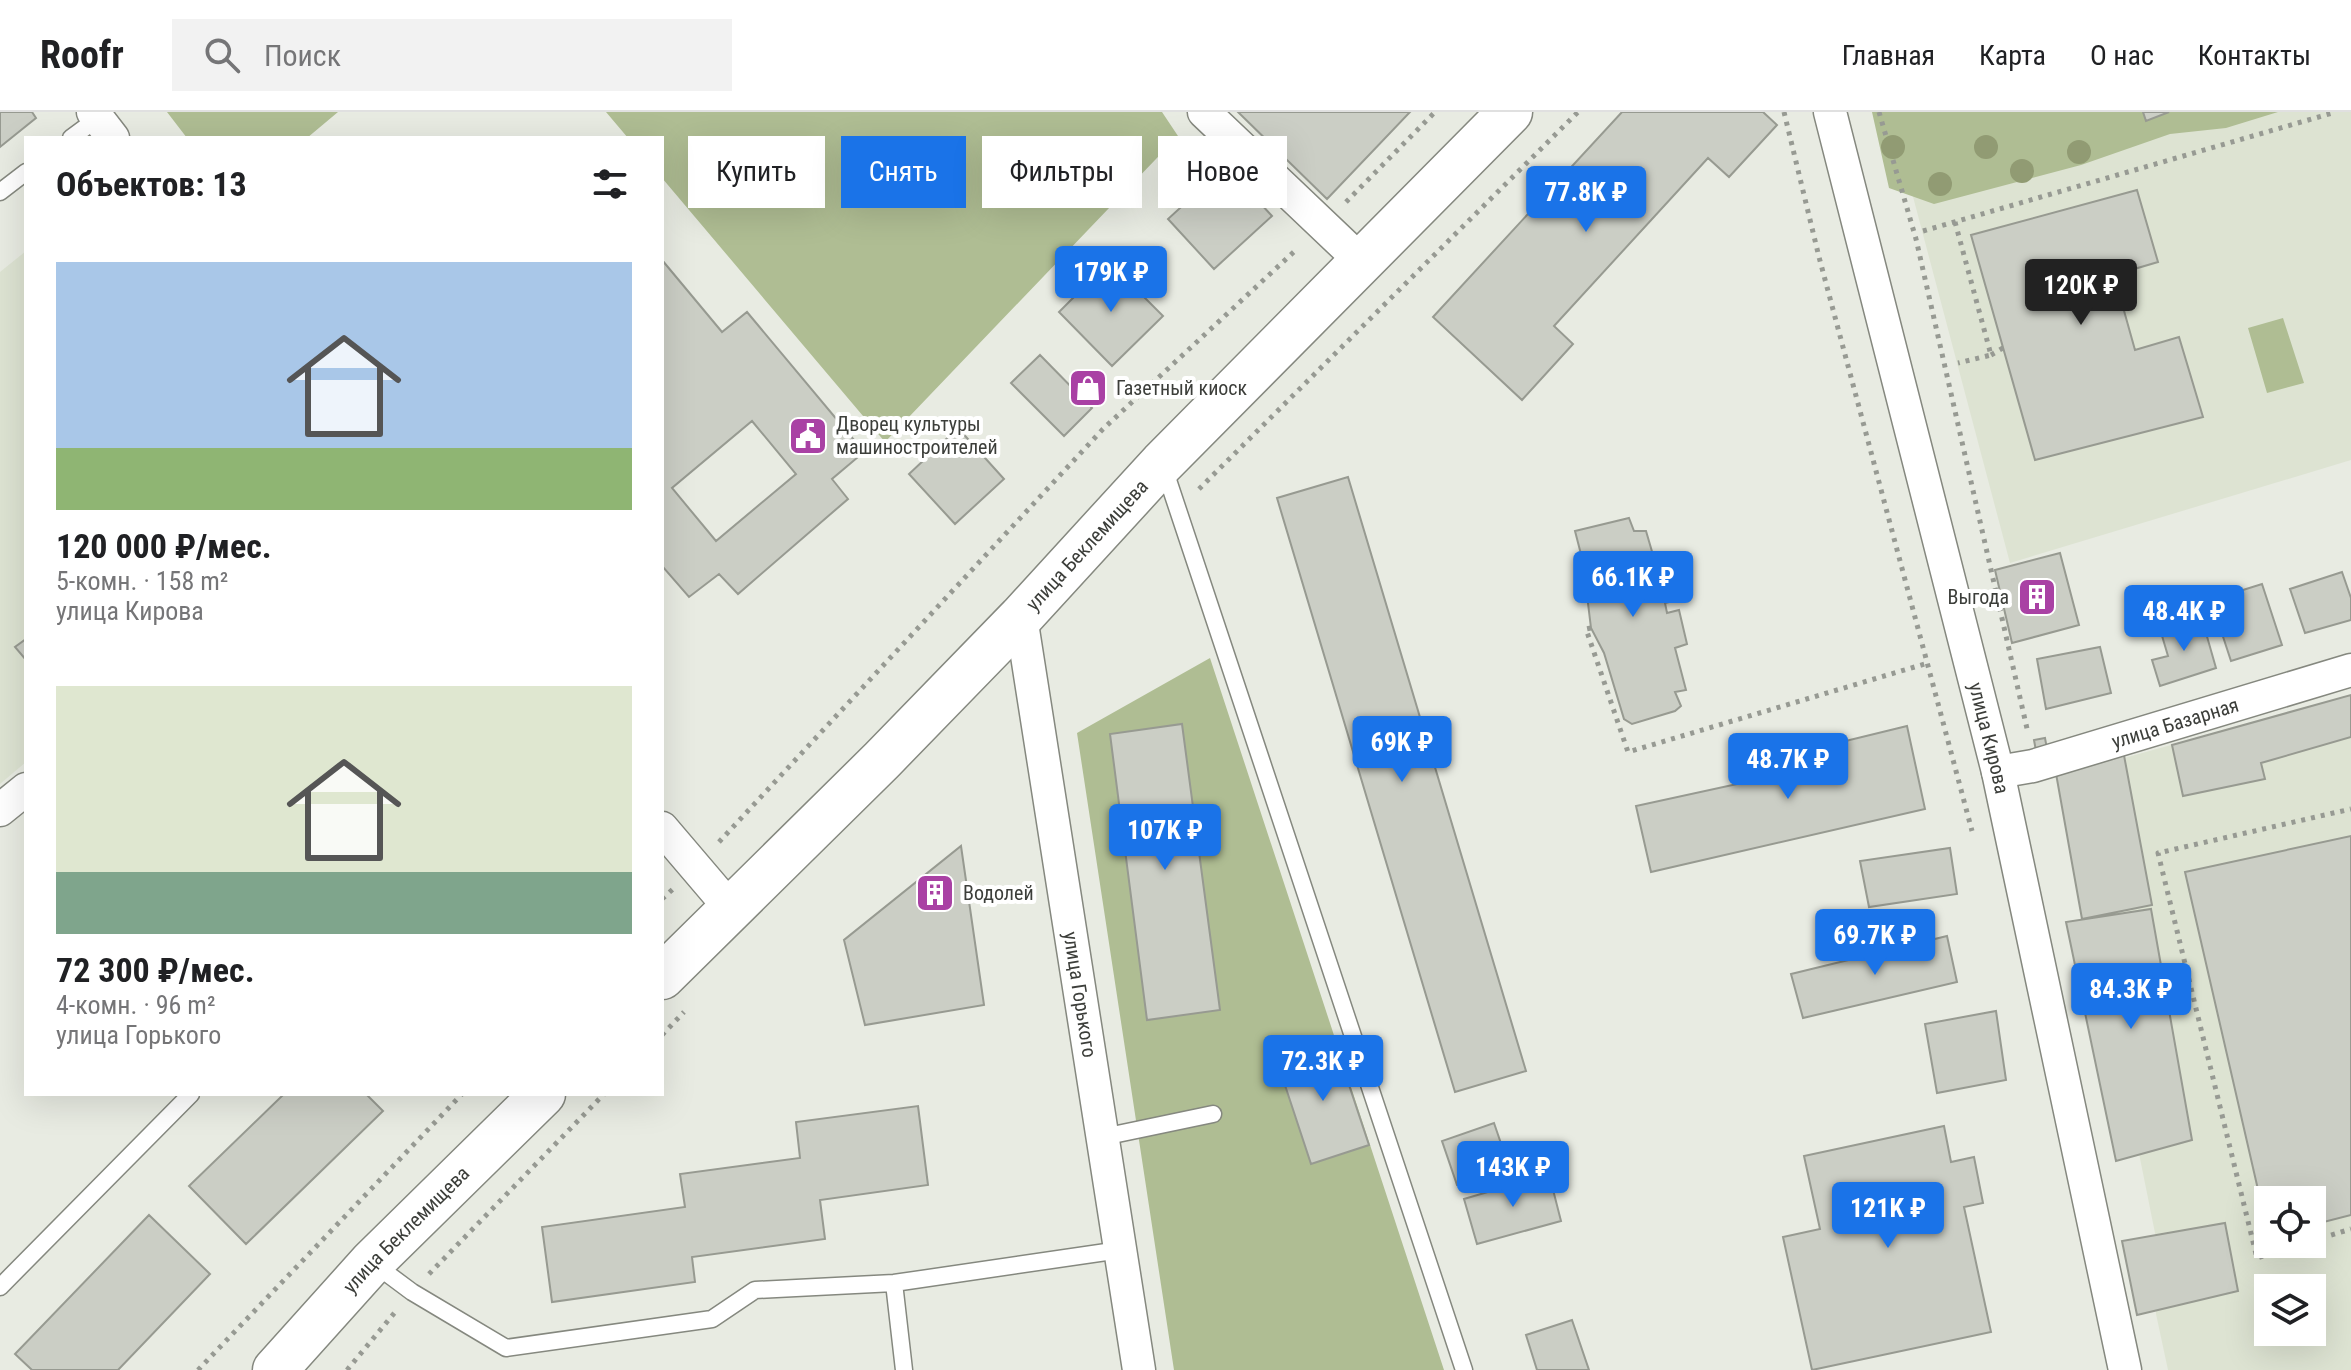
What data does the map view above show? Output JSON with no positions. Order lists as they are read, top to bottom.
{
  "streets": {
    "main road": ["улица Беклемищева"],
    "street": ["улица Базарная", "улица Кирова", "улица Горького"]
  },
  "crossings": [
    ["улица Беклемищева", "улица Горького"],
    ["улица Базарная", "улица Кирова"]
  ],
  "places": {
    "shop": ["Газетный киоск"],
    "public building": ["Дворец культуры машиностроителей"],
    "building": ["Выгода", "Водолей"]
  },
  "page": {
    "header": "Roofr",
    "search": "Поиск",
    "nav": [
      "Главная",
      "Карта",
      "О нас",
      "Контакты"
    ],
    "chip": [
      "Купить",
      "Снять",
      "Фильтры",
      "Новое"
    ],
    "heading": "Объектов: 13",
    "price": [
      "77.8K ₽",
      "179K ₽",
      "120K ₽",
      "66.1K ₽",
      "48.4K ₽",
      "69K ₽",
      "48.7K ₽",
      "107K ₽",
      "69.7K ₽",
      "84.3K ₽",
      "72.3K ₽",
      "143K ₽",
      "121K ₽"
    ],
    "list": [
      {
        "name": "120 000 ₽/мес.",
        "note": "5-комн. · 158 m² · улица Кирова"
      },
      {
        "name": "72 300 ₽/мес.",
        "note": "4-комн. · 96 m² · улица Горького"
      }
    ]
  }
}
